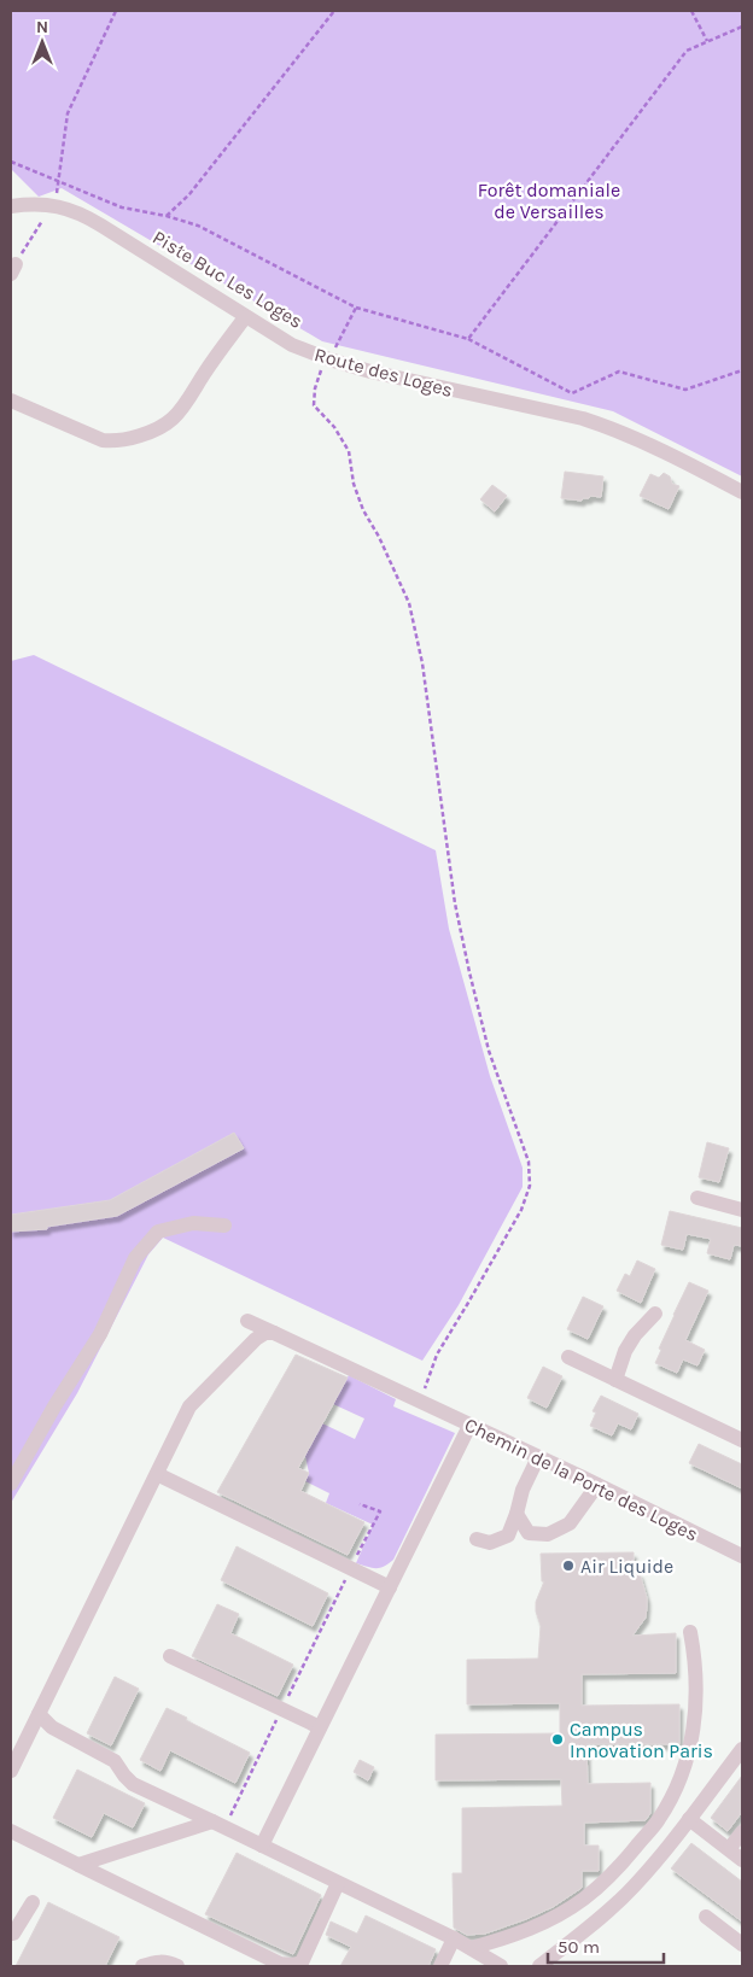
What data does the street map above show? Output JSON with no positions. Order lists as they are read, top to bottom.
{
  "streets": {
    "street": ["Route des Loges", "Chemin de la Porte des Loges"]
  },
  "parks": ["Forêt domaniale de Versailles"],
  "places": ["Air Liquide", "Campus Innovation Paris"],
  "scale_bar": "50 m",
  "north": "top"
}
